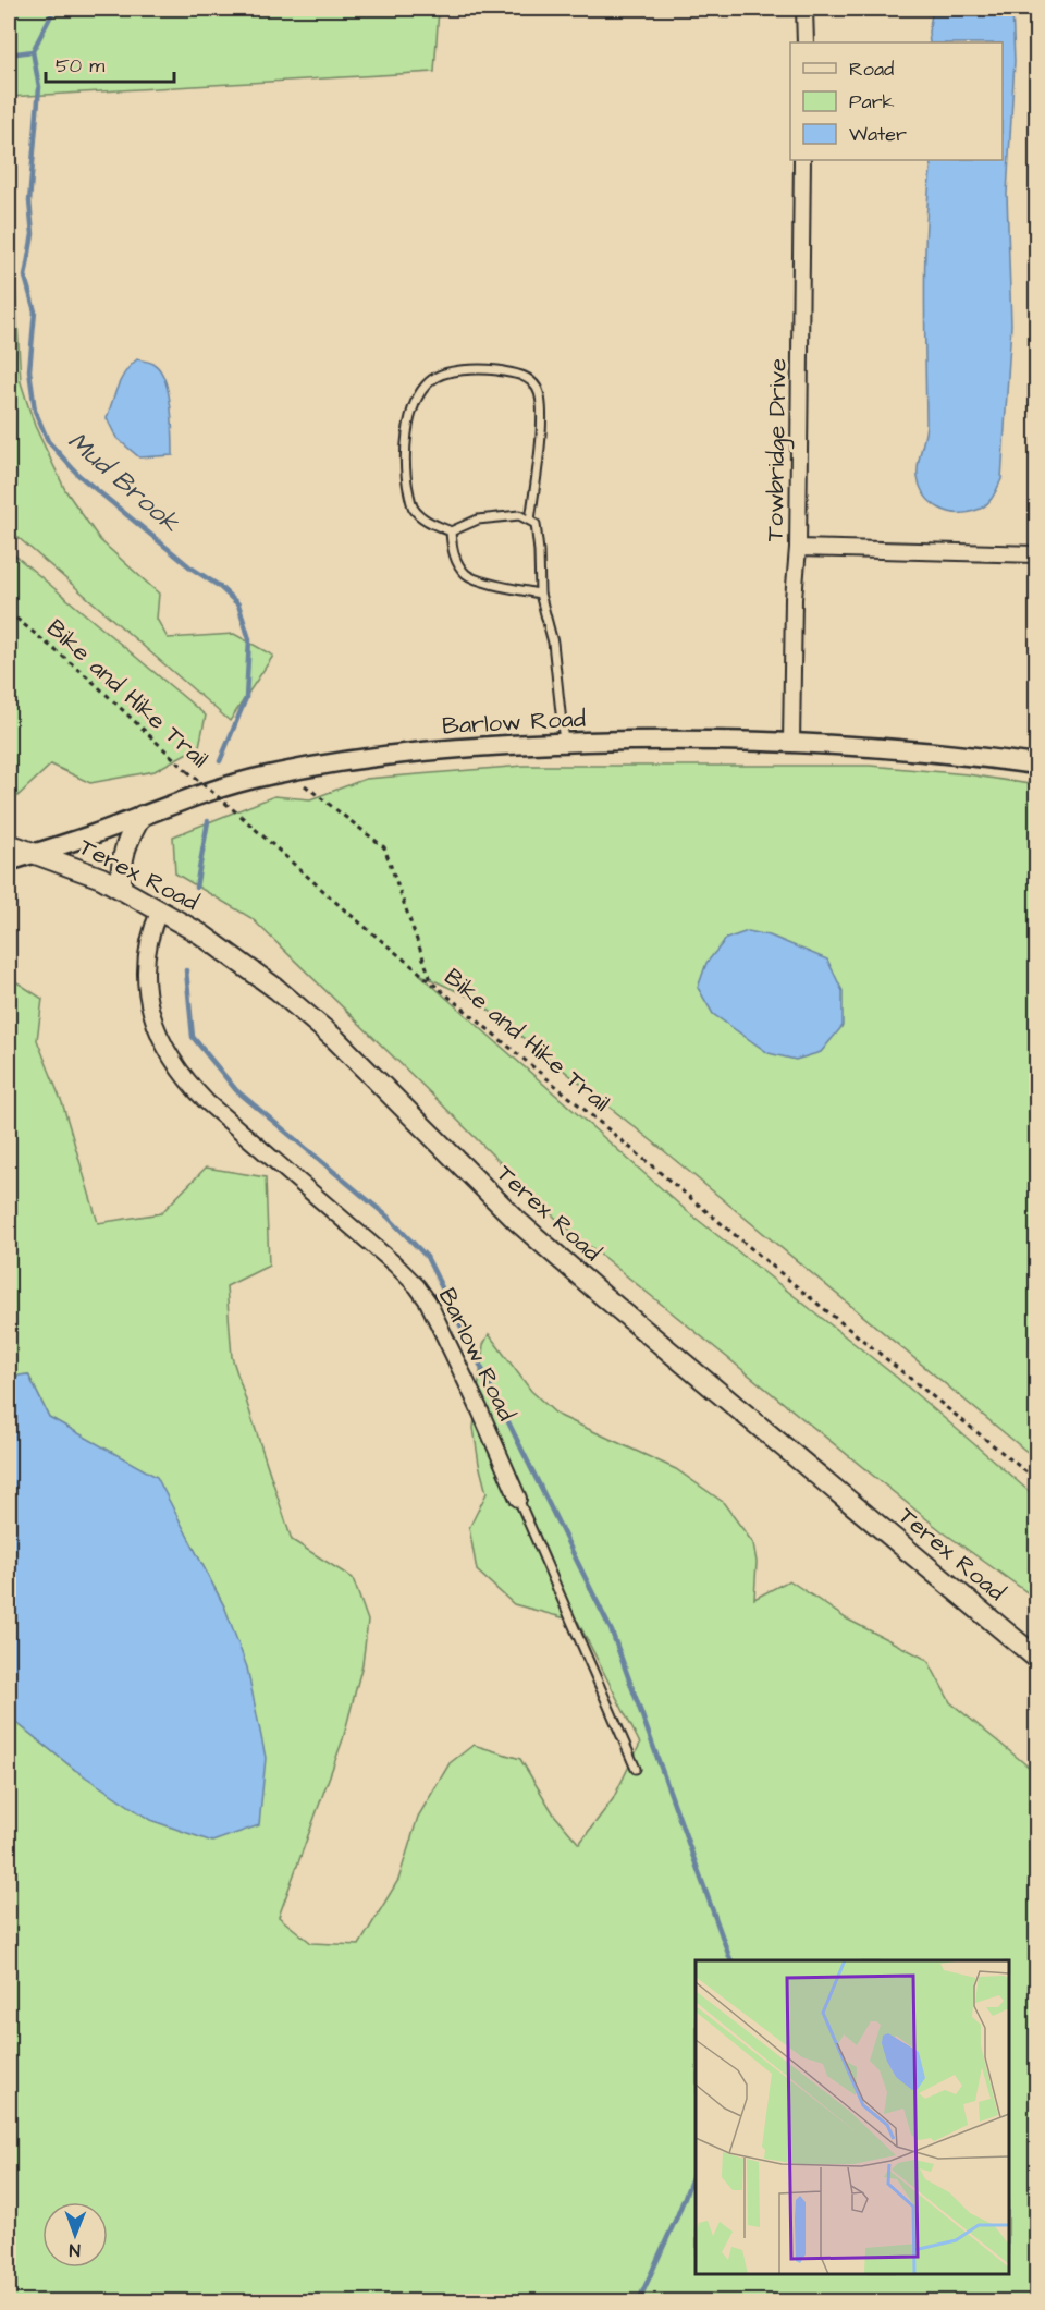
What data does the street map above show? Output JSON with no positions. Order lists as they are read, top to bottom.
{
  "streets": {
    "main road": ["Terex Road"],
    "street": ["Towbridge Drive", "Barlow Road"],
    "path": ["Bike and Hike Trail"]
  },
  "crossings": [
    ["Towbridge Drive", "Barlow Road"],
    ["Barlow Road", "Terex Road"]
  ],
  "water": ["Mud Brook"],
  "legend": ["Road", "Park", "Water"],
  "scale_bar": "50 m",
  "north": "bottom"
}
